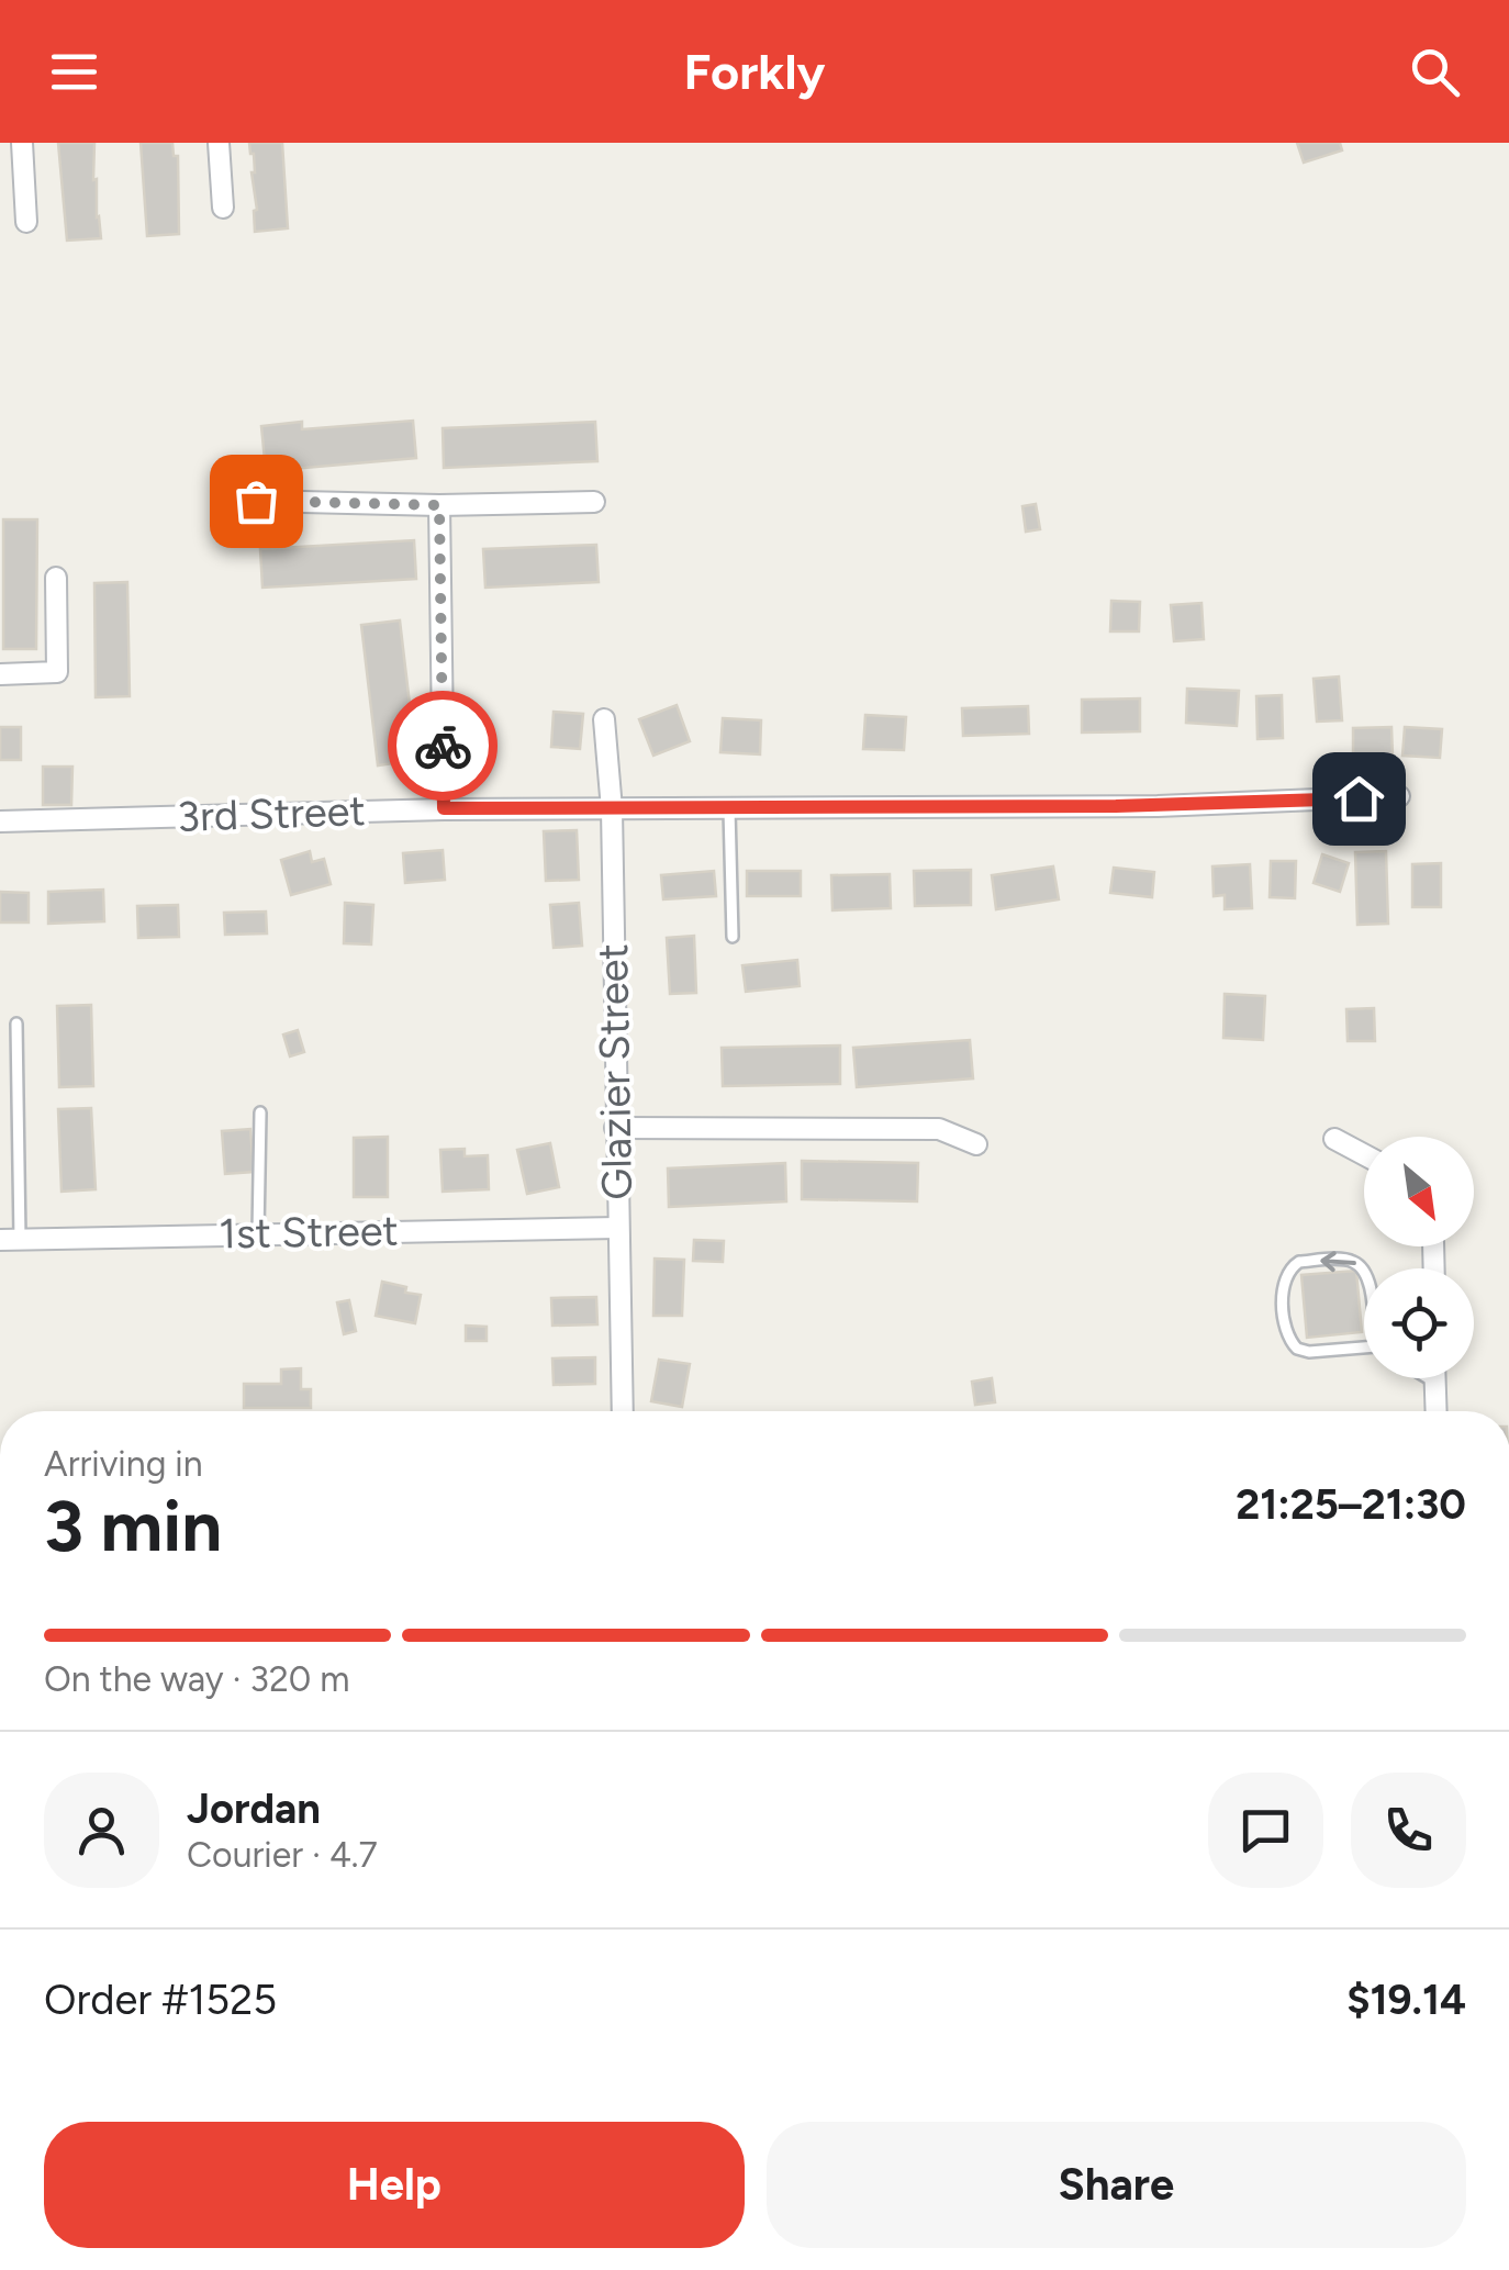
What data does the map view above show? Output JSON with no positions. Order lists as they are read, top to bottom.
{
  "streets": {
    "street": ["3rd Street", "Glazier Street", "1st Street"]
  },
  "crossings": [
    ["3rd Street", "Glazier Street"],
    ["Glazier Street", "1st Street"]
  ],
  "north": "bottom right",
  "page": {
    "header": "Forkly",
    "heading": ["3 min", "Arriving in", "21:25–21:30"],
    "panel": [
      "Jordan",
      "Courier · 4.7",
      "Order #1525",
      "$19.14"
    ],
    "bar": "On the way · 320 m",
    "buttons": ["Help", "Share"]
  }
}
